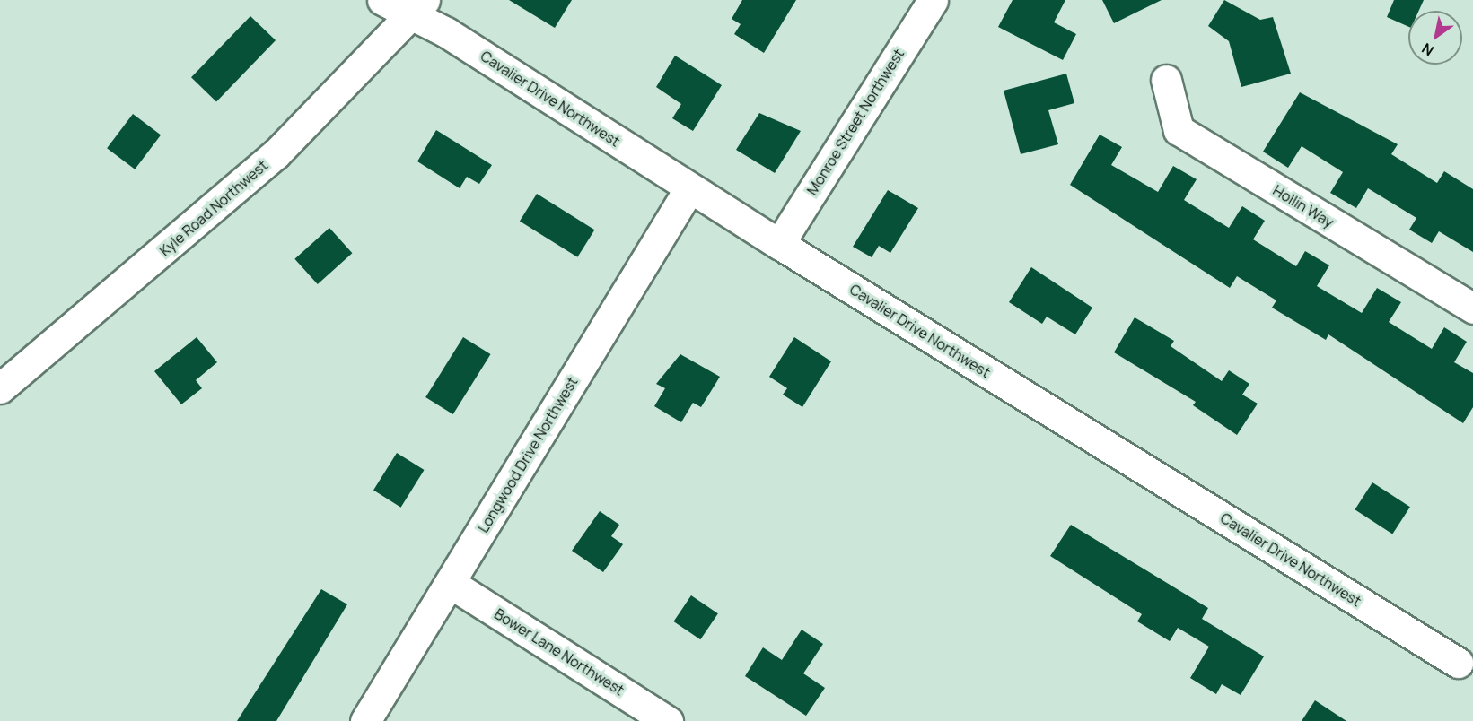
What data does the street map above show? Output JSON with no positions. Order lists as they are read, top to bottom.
{
  "streets": {
    "street": [
      "Cavalier Drive Northwest",
      "Monroe Street Northwest",
      "Hollin Way",
      "Kyle Road Northwest",
      "Longwood Drive Northwest",
      "Bower Lane Northwest"
    ]
  },
  "crossings": [
    ["Cavalier Drive Northwest", "Monroe Street Northwest"],
    ["Cavalier Drive Northwest", "Kyle Road Northwest"],
    ["Cavalier Drive Northwest", "Longwood Drive Northwest"],
    ["Longwood Drive Northwest", "Bower Lane Northwest"]
  ],
  "north": "bottom left"
}
